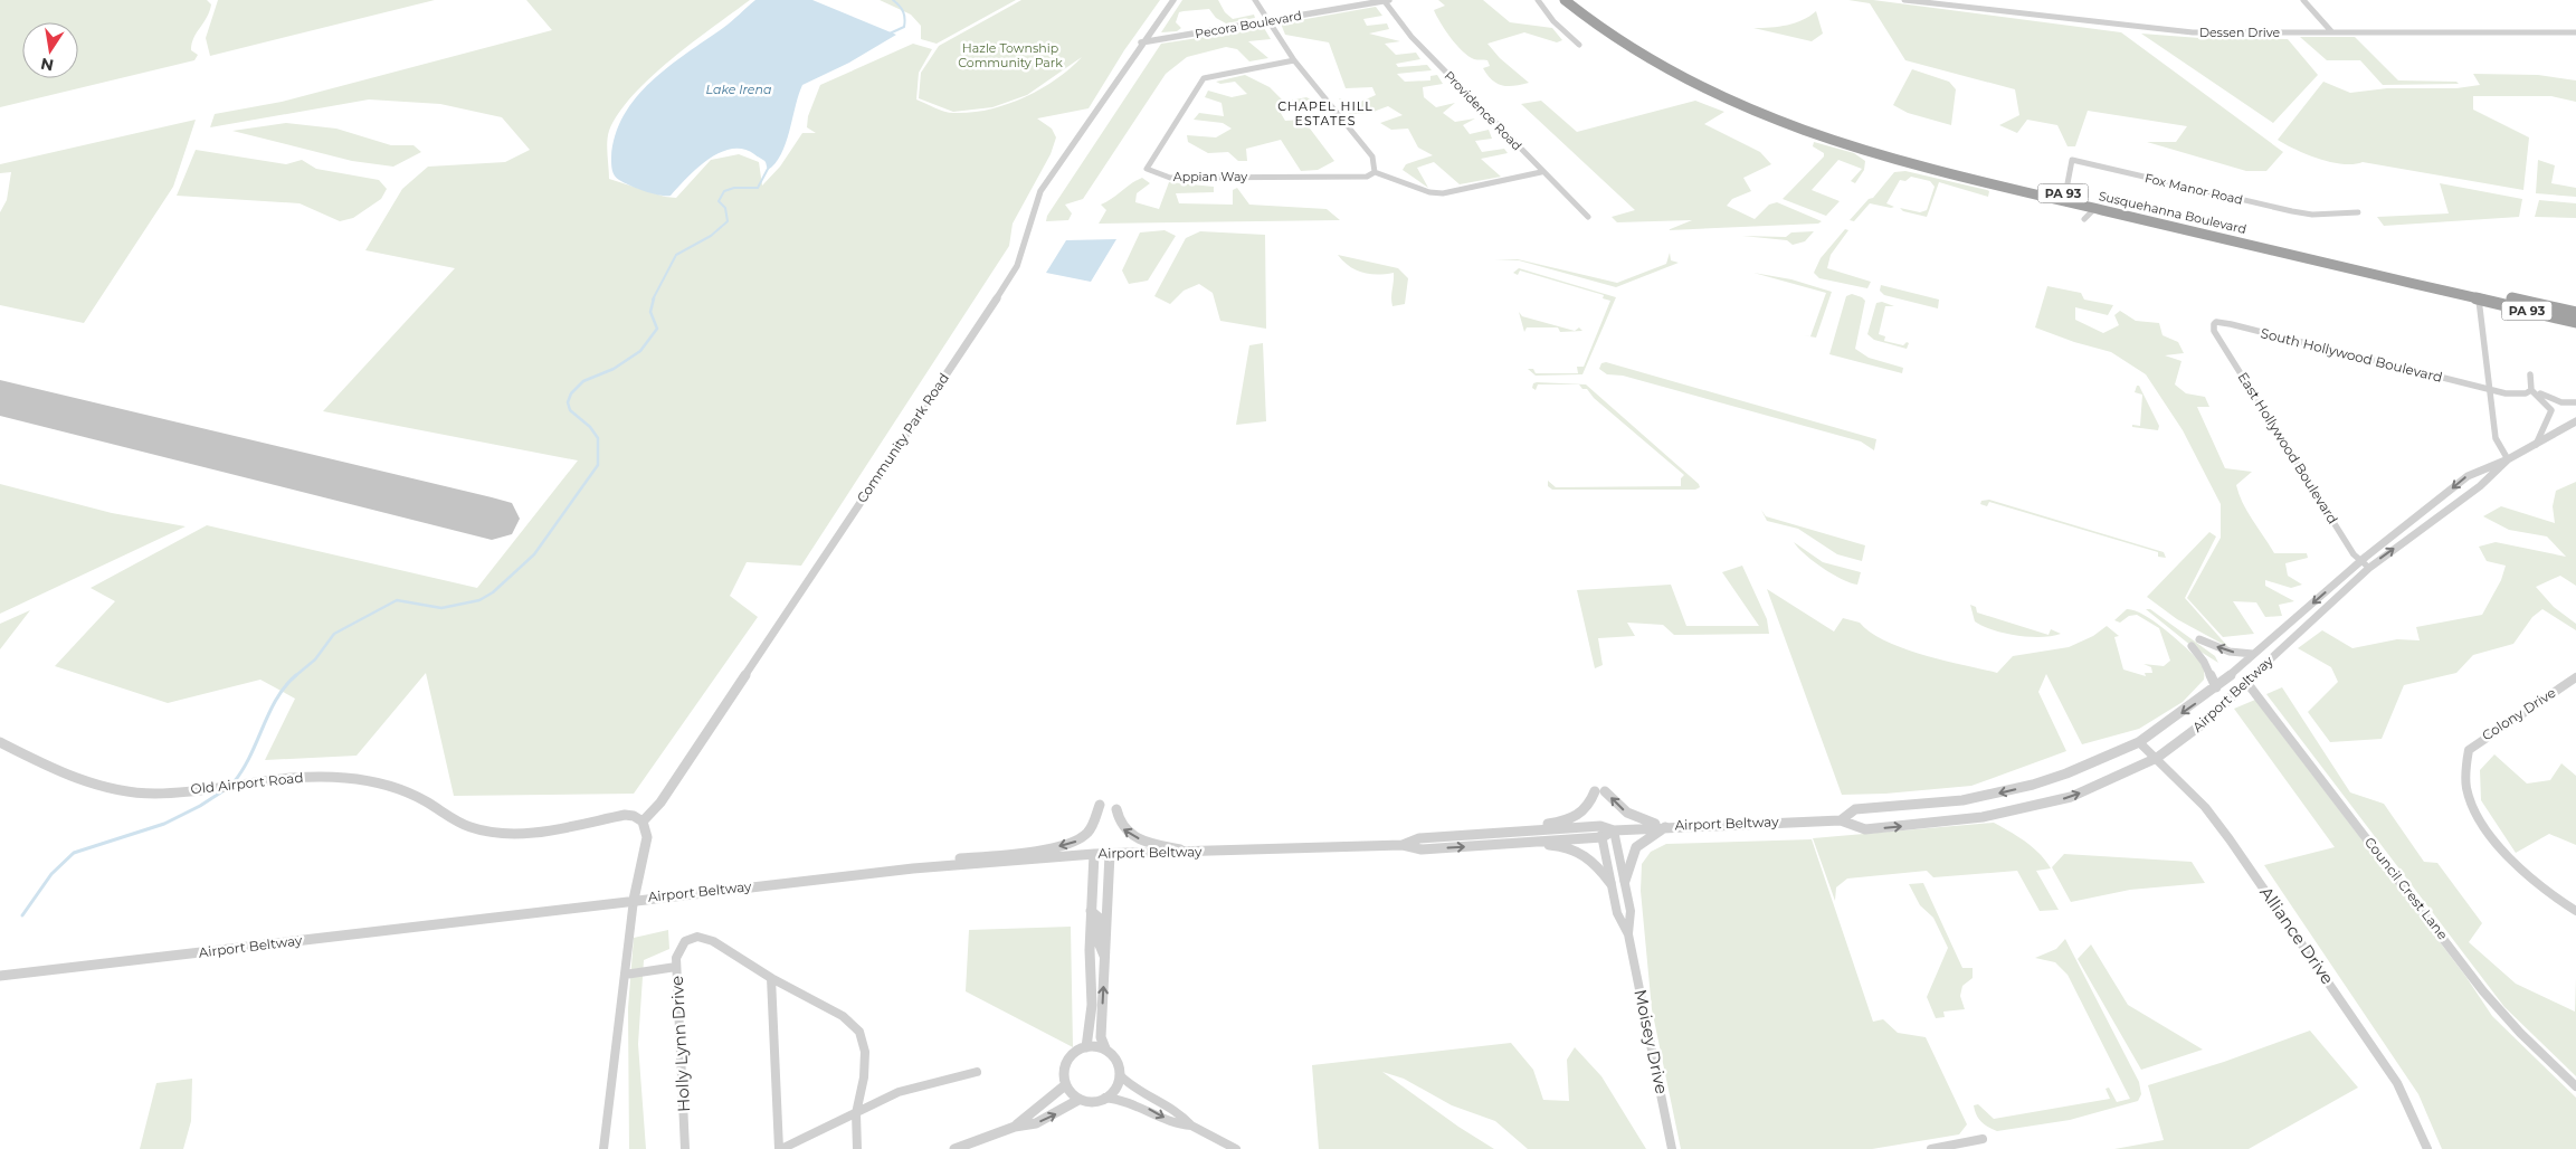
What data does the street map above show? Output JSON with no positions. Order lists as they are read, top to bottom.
{
  "streets": {
    "highway": ["PA 93", "Susquehanna Boulevard"],
    "street": [
      "Pecora Boulevard",
      "Dessen Drive",
      "Providence Road",
      "Appian Way",
      "Fox Manor Road",
      "South Hollywood Boulevard",
      "Community Park Road",
      "East Hollywood Boulevard",
      "Airport Beltway",
      "Colony Drive",
      "Old Airport Road",
      "Council Crest Lane",
      "Alliance Drive",
      "Moisey Drive",
      "Holly Lynn Drive"
    ]
  },
  "crossings": [
    ["Pecora Boulevard", "Providence Road"],
    ["Pecora Boulevard", "Community Park Road"],
    ["Fox Manor Road", "Susquehanna Boulevard"],
    ["South Hollywood Boulevard", "East Hollywood Boulevard"],
    ["Community Park Road", "Old Airport Road"],
    ["East Hollywood Boulevard", "Airport Beltway"],
    ["Airport Beltway", "Council Crest Lane"],
    ["Airport Beltway", "Alliance Drive"],
    ["Airport Beltway", "Moisey Drive"]
  ],
  "districts": ["CHAPEL HILL ESTATES"],
  "water": ["Lake Irena"],
  "parks": ["Hazle Township Community Park"],
  "north": "bottom"
}
